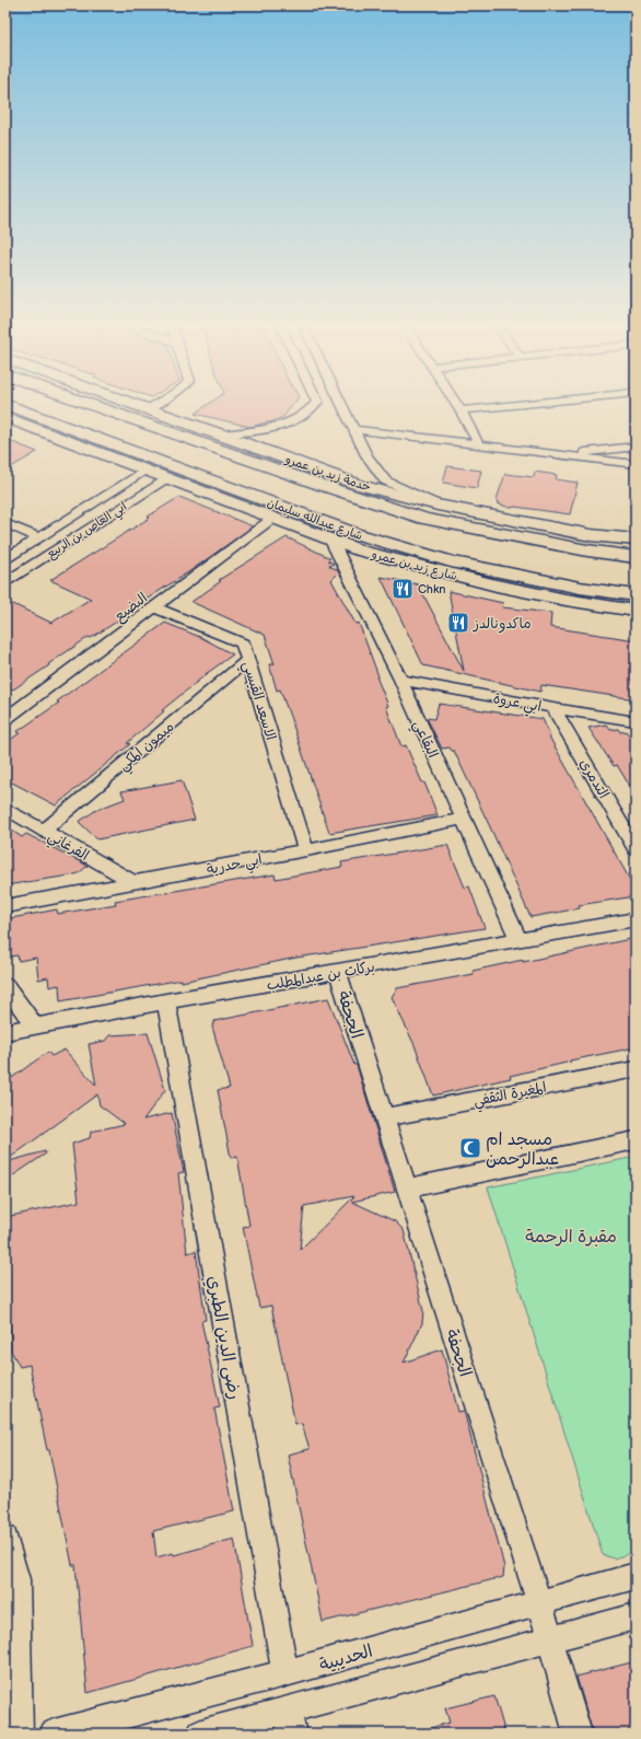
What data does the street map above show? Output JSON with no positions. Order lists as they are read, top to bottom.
{
  "streets": {
    "main road": ["خدمة زيد بن عمرو", "شارع عبدالله سليمان", "شارع زيد بن عمرو"],
    "street": [
      "ابي العاص بن الربيع",
      "البضيع",
      "الاسعد القيسي",
      "ابي عروة",
      "البقاعي",
      "ميمون المكي",
      "التدمري",
      "الفرغاني",
      "ابي حدرية",
      "بركات بن عبدالمطلب",
      "الجحفة",
      "المغيرة الثقفي",
      "رضى الدين الطبري",
      "الحديبية"
    ]
  },
  "crossings": [
    ["شارع عبدالله سليمان", "شارع زيد بن عمرو"],
    ["ابي العاص بن الربيع", "شارع زيد بن عمرو"],
    ["شارع زيد بن عمرو", "البضيع"],
    ["شارع زيد بن عمرو", "البقاعي"],
    ["البضيع", "الاسعد القيسي"],
    ["الاسعد القيسي", "ميمون المكي"],
    ["الاسعد القيسي", "ابي حدرية"],
    ["ابي عروة", "البقاعي"],
    ["ابي عروة", "التدمري"],
    ["البقاعي", "ابي حدرية"],
    ["البقاعي", "بركات بن عبدالمطلب"],
    ["ميمون المكي", "الفرغاني"],
    ["الفرغاني", "ابي حدرية"],
    ["بركات بن عبدالمطلب", "الجحفة"],
    ["بركات بن عبدالمطلب", "رضى الدين الطبري"],
    ["الجحفة", "المغيرة الثقفي"],
    ["الجحفة", "الحديبية"],
    ["رضى الدين الطبري", "الحديبية"]
  ],
  "parks": ["مقبرة الرحمة"],
  "places": {
    "restaurant": ["Chkn", "ماكدونالدز"],
    "mosque": ["مسجد ام عبدالرحمن"]
  }
}
